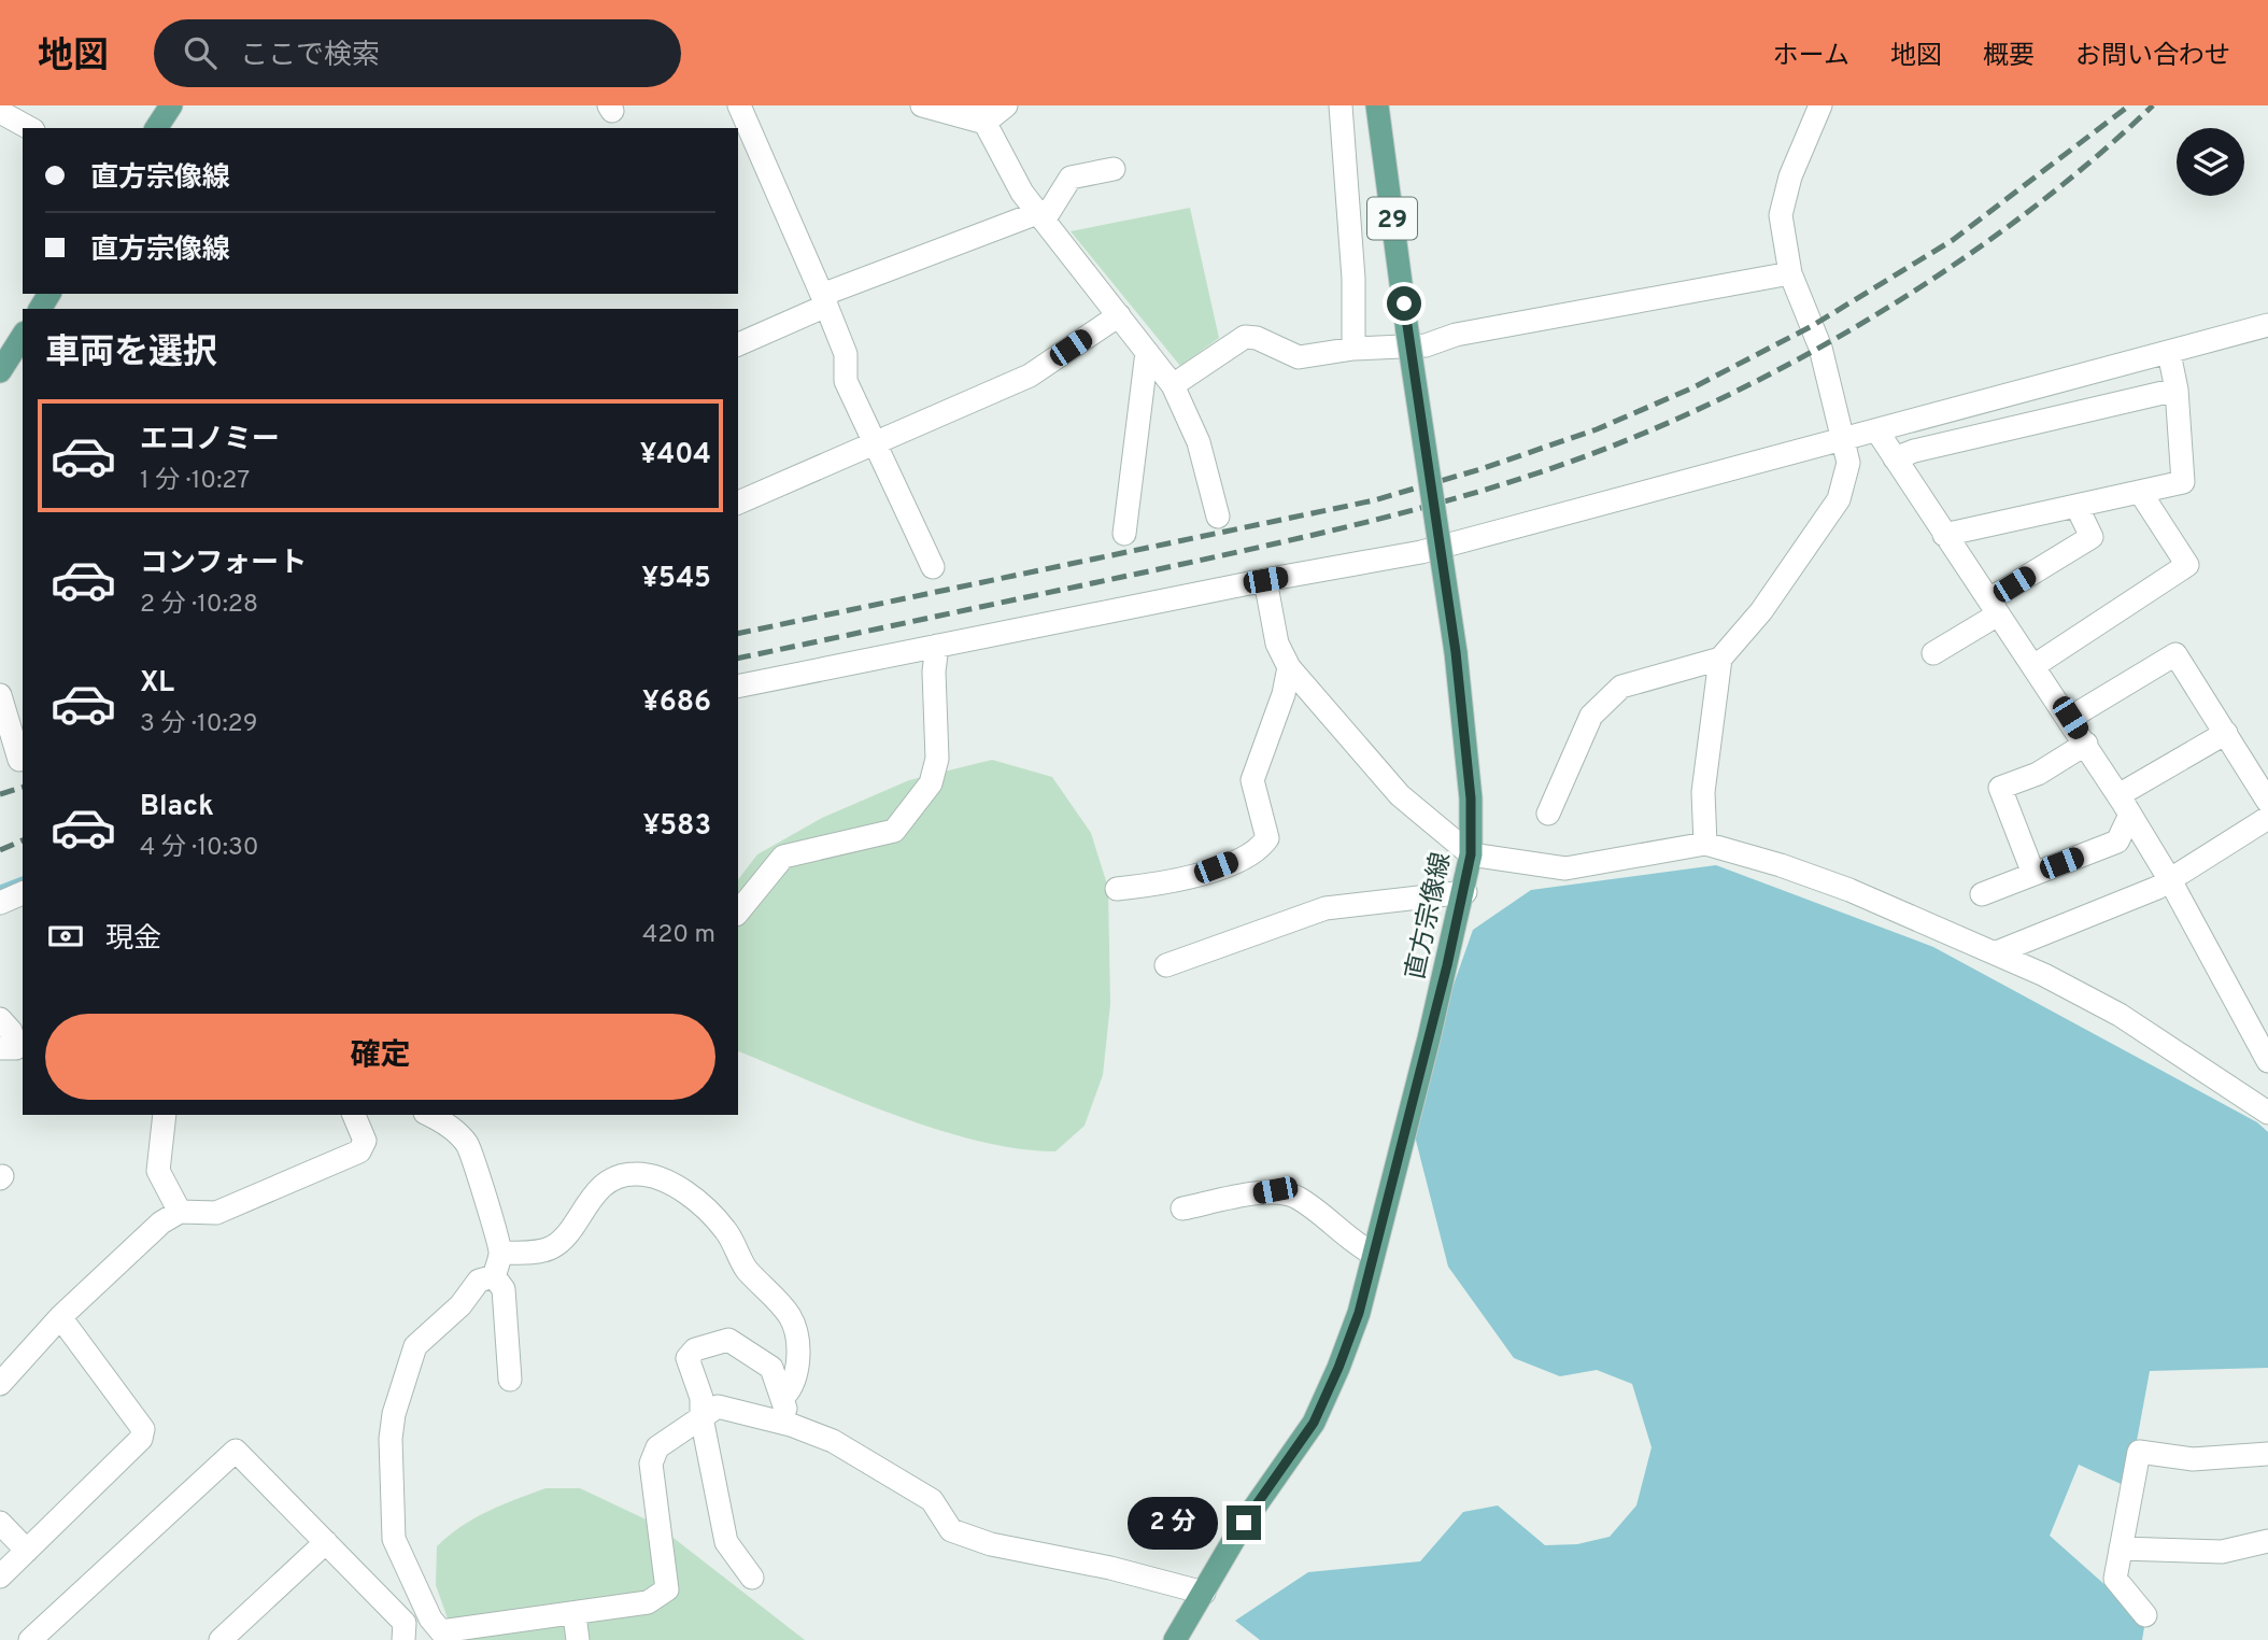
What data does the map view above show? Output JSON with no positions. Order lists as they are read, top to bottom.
{
  "streets": {
    "main road": ["29", "直方宗像線"]
  },
  "page": {
    "header": "地図",
    "search": "ここで検索",
    "nav": [
      "ホーム",
      "地図",
      "概要",
      "お問い合わせ"
    ],
    "banner": ["直方宗像線", "直方宗像線"],
    "heading": "車両を選択",
    "list": [
      {
        "name": "エコノミー",
        "note": "1 分 · 10:27",
        "value": "¥404"
      },
      {
        "name": "コンフォート",
        "note": "2 分 · 10:28",
        "value": "¥545"
      },
      {
        "name": "XL",
        "note": "3 分 · 10:29",
        "value": "¥686"
      },
      {
        "name": "Black",
        "note": "4 分 · 10:30",
        "value": "¥583"
      }
    ],
    "pay": ["現金", "420 m"],
    "buttons": "確定",
    "bubble": "2 分"
  }
}
